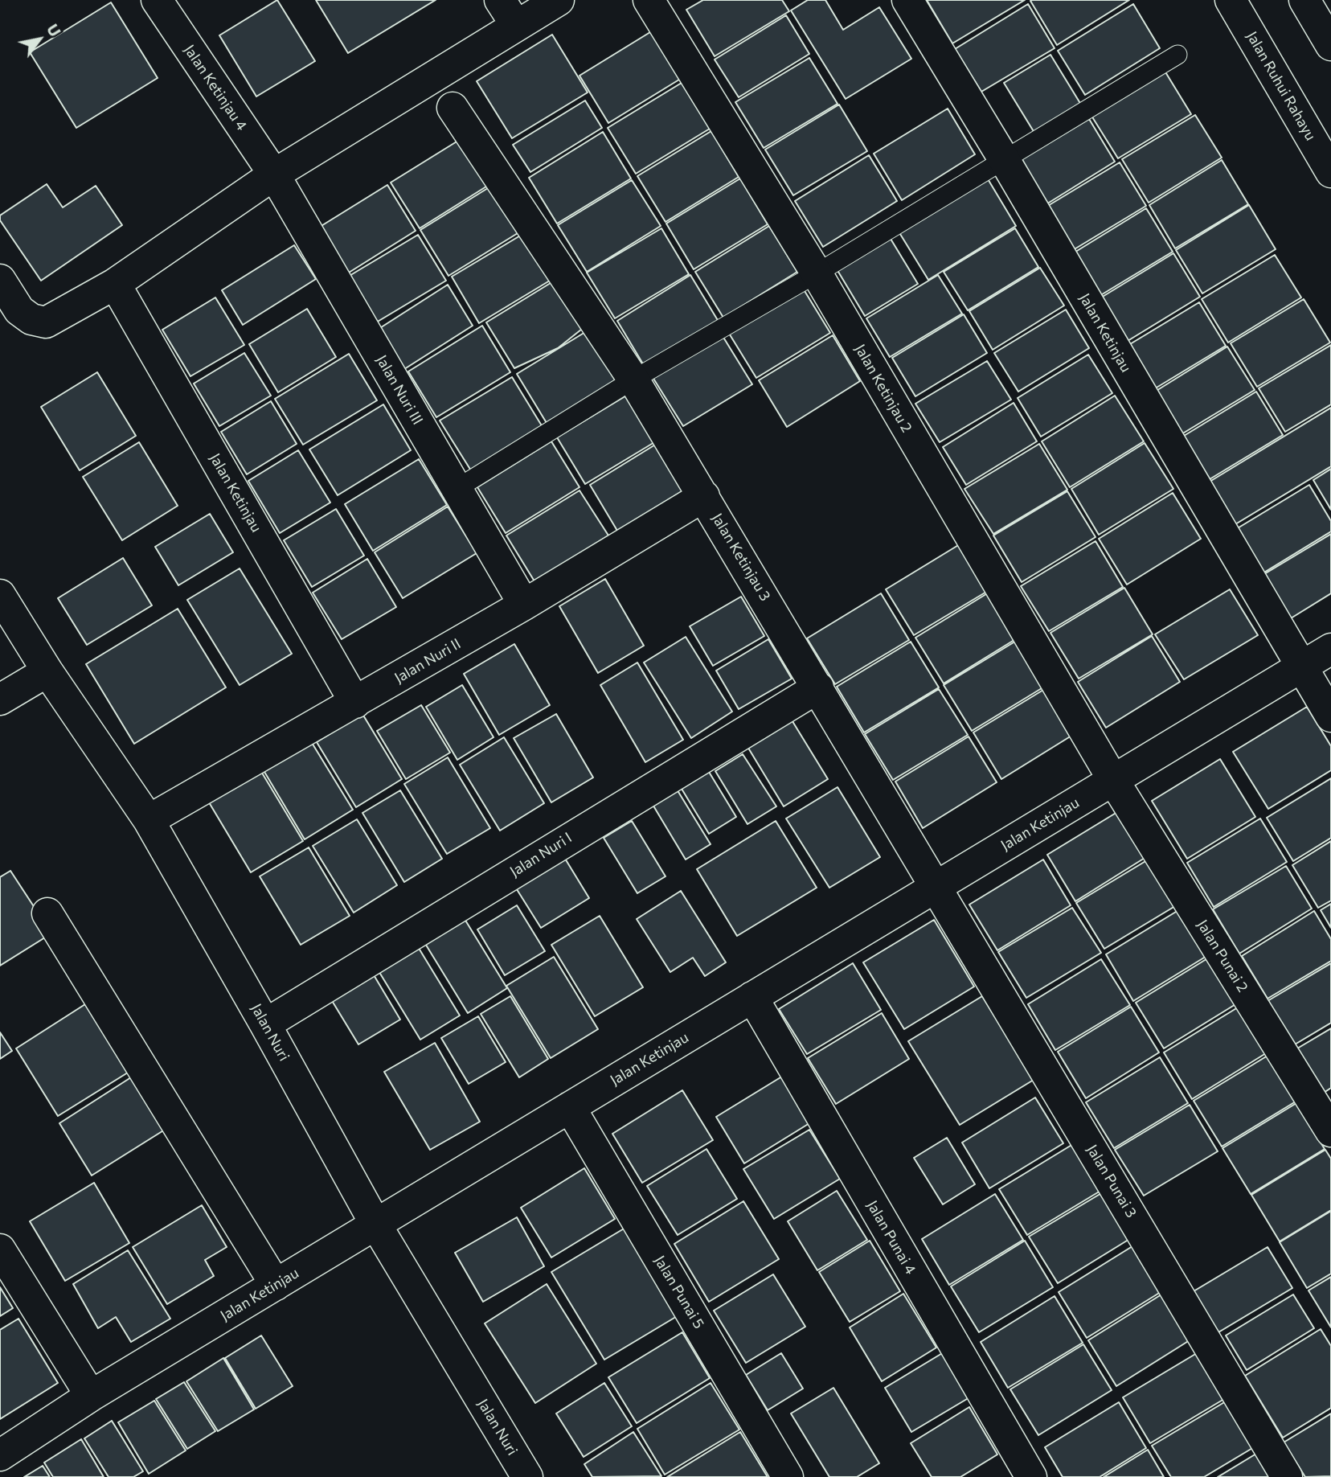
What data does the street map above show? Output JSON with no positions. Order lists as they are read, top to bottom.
{
  "streets": {
    "street": [
      "Jalan Ruhui Rahayu",
      "Jalan Ketinjau 4",
      "Jalan Ketinjau",
      "Jalan Ketinjau 2",
      "Jalan Nuri III",
      "Jalan Ketinjau 3",
      "Jalan Nuri II",
      "Jalan Nuri I",
      "Jalan Punai 2",
      "Jalan Nuri",
      "Jalan Punai 3",
      "Jalan Punai 4",
      "Jalan Punai 5"
    ]
  },
  "crossings": [
    ["Jalan Ketinjau 4", "Jalan Nuri III"],
    ["Jalan Ketinjau", "Jalan Ketinjau 2"],
    ["Jalan Ketinjau", "Jalan Ketinjau 3"],
    ["Jalan Ketinjau", "Jalan Nuri II"],
    ["Jalan Ketinjau", "Jalan Punai 2"],
    ["Jalan Ketinjau", "Jalan Nuri"],
    ["Jalan Ketinjau", "Jalan Punai 3"],
    ["Jalan Ketinjau", "Jalan Punai 4"],
    ["Jalan Ketinjau", "Jalan Punai 5"],
    ["Jalan Ketinjau 2", "Jalan Punai 2"],
    ["Jalan Nuri III", "Jalan Nuri II"],
    ["Jalan Ketinjau 3", "Jalan Nuri II"],
    ["Jalan Ketinjau 3", "Jalan Nuri I"],
    ["Jalan Ketinjau 3", "Jalan Punai 3"],
    ["Jalan Nuri II", "Jalan Nuri"],
    ["Jalan Nuri I", "Jalan Nuri"]
  ],
  "north": "top right"
}
